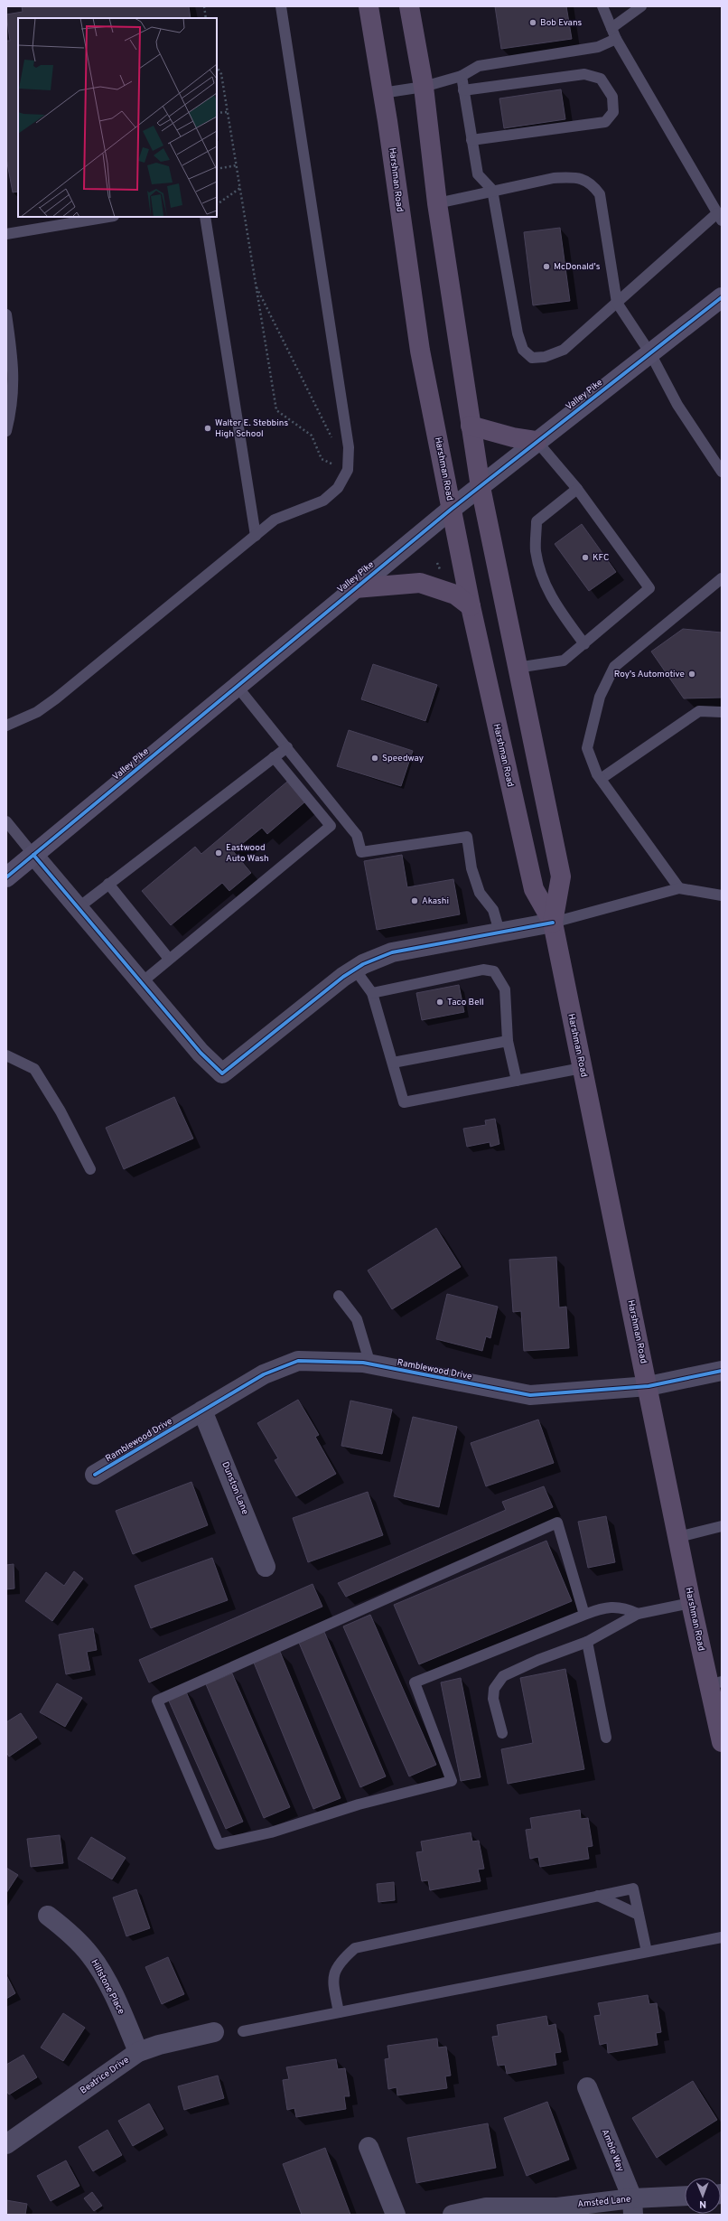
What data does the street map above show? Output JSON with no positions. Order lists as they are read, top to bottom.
{
  "streets": {
    "main road": ["Harshman Road"],
    "street": [
      "Valley Pike",
      "Ramblewood Drive",
      "Dunston Lane",
      "Hillstone Place",
      "Beatrice Drive",
      "Amble Way",
      "Amsted Lane"
    ]
  },
  "crossings": [
    ["Harshman Road", "Valley Pike"],
    ["Harshman Road", "Ramblewood Drive"],
    ["Ramblewood Drive", "Dunston Lane"],
    ["Hillstone Place", "Beatrice Drive"],
    ["Amble Way", "Amsted Lane"]
  ],
  "places": [
    "Bob Evans",
    "McDonald's",
    "Walter E. Stebbins High School",
    "KFC",
    "Roy's Automotive",
    "Speedway",
    "Eastwood Auto Wash",
    "Akashi",
    "Taco Bell"
  ],
  "north": "bottom"
}
